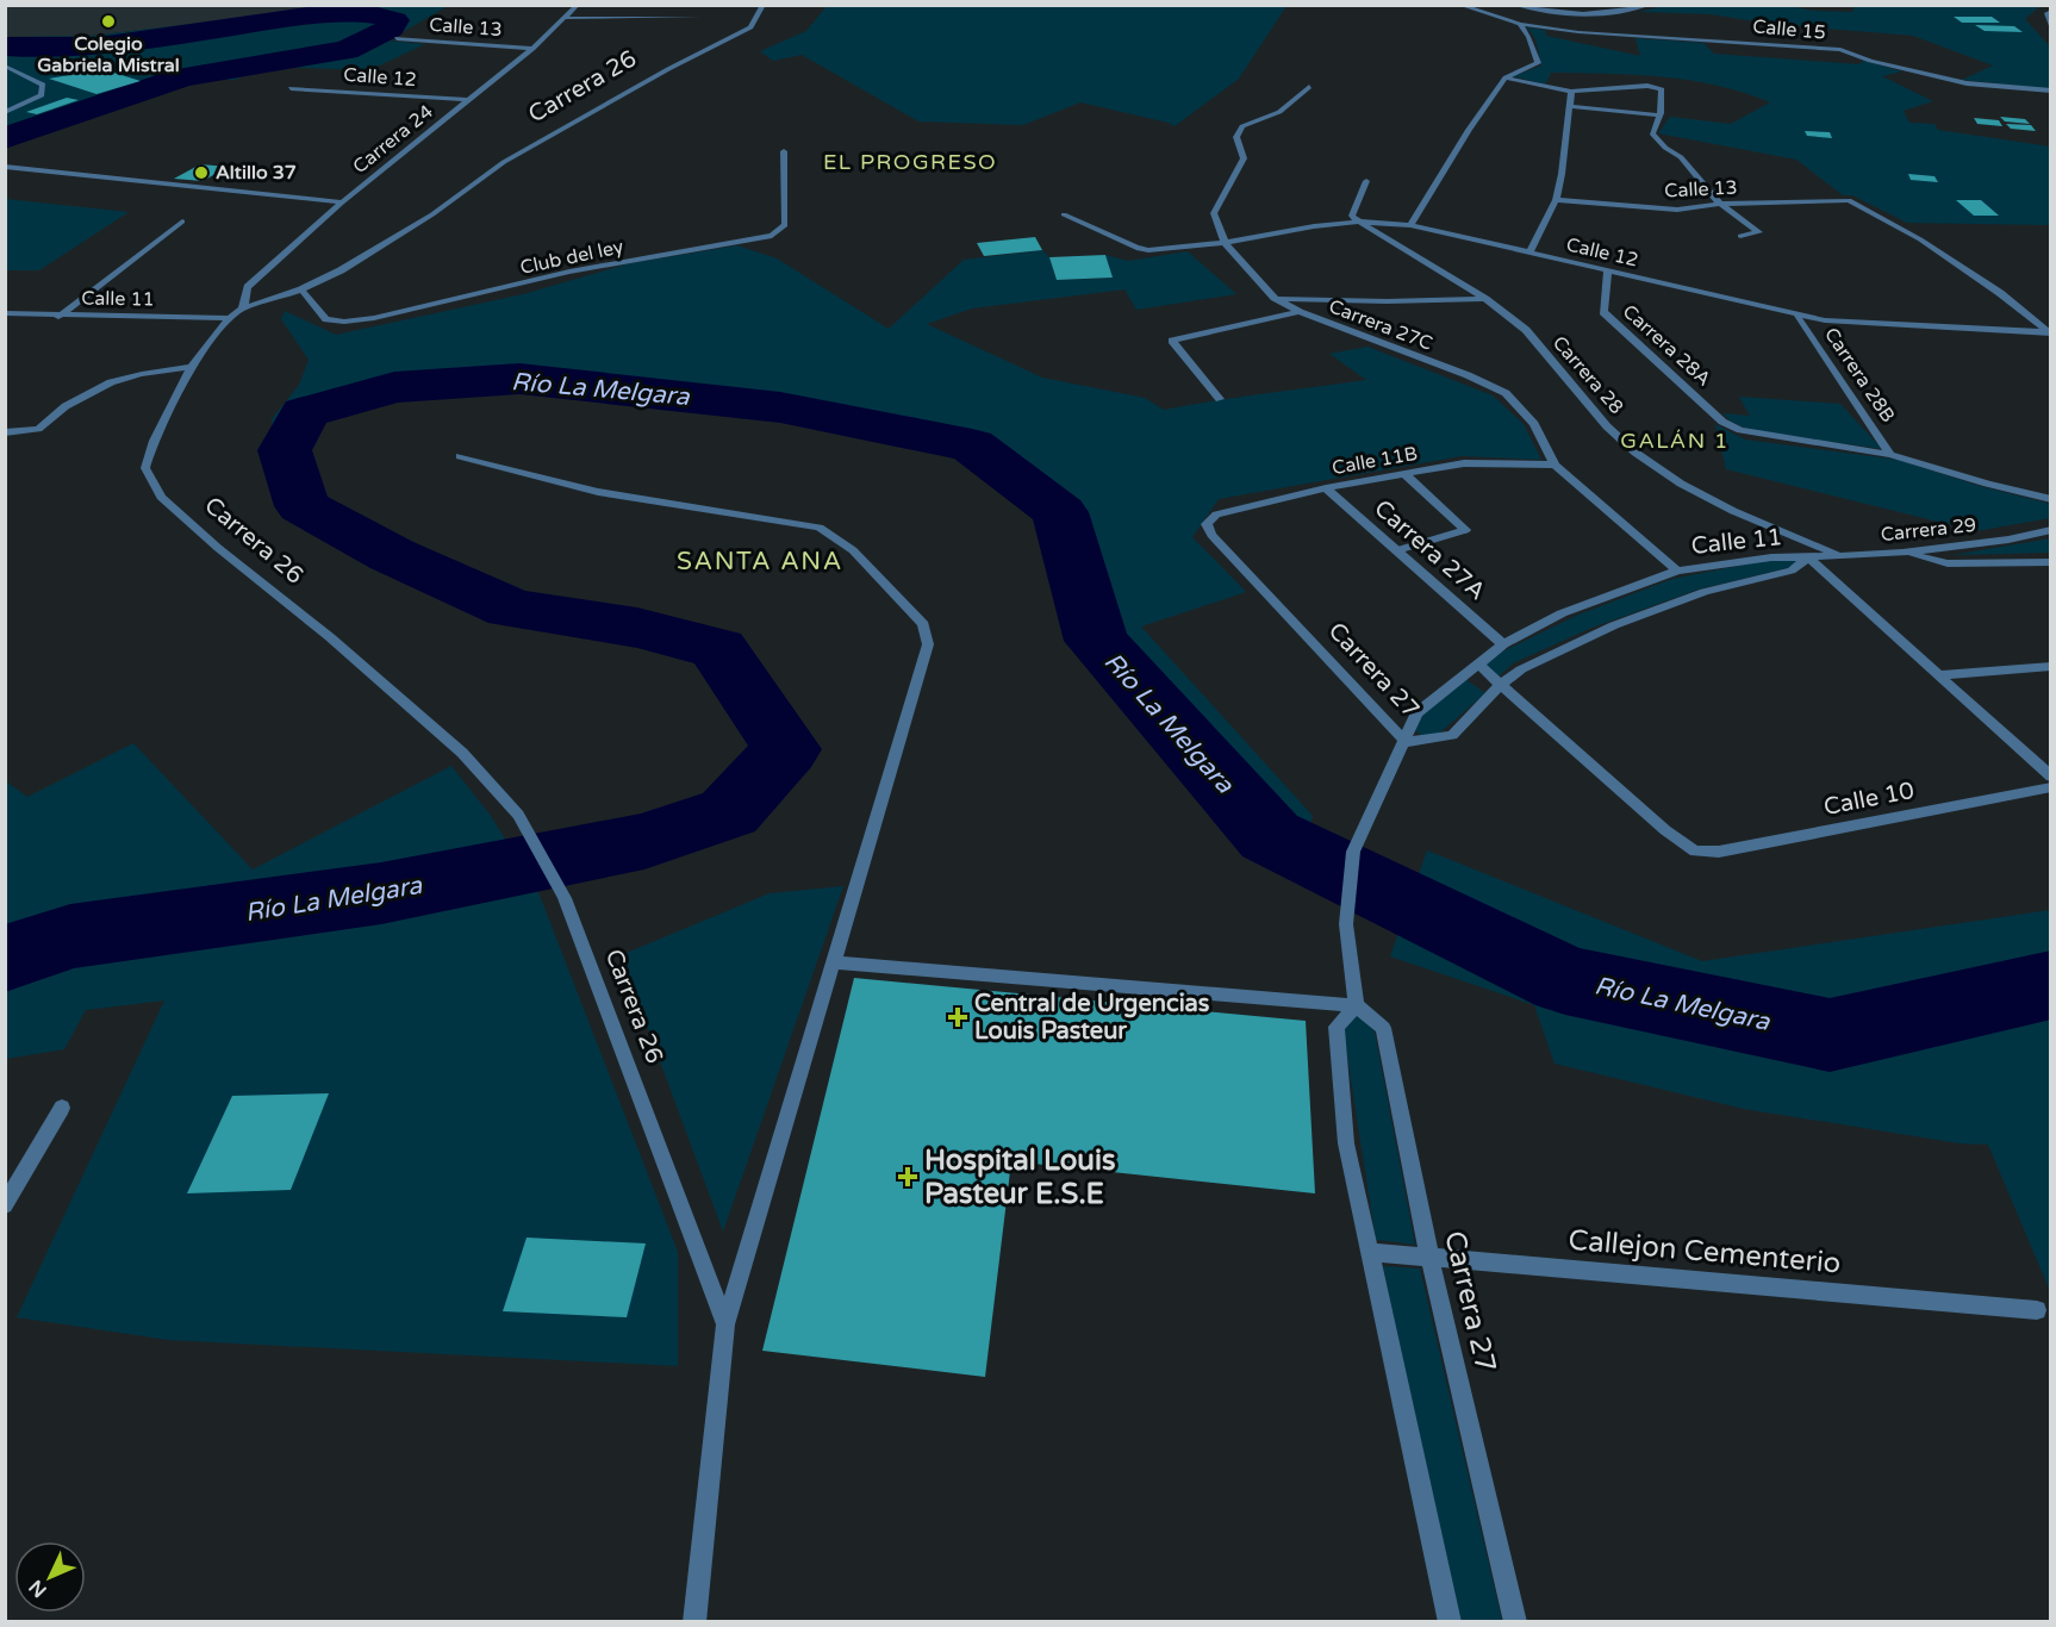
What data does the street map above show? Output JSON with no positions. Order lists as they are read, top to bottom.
{
  "streets": {
    "street": [
      "Calle 13",
      "Calle 15",
      "Calle 12",
      "Carrera 26",
      "Carrera 24",
      "Club del ley",
      "Calle 11",
      "Carrera 27C",
      "Carrera 28A",
      "Carrera 28",
      "Carrera 28B",
      "Calle 11B",
      "Carrera 29",
      "Carrera 27A",
      "Carrera 27",
      "Calle 10",
      "Callejon Cementerio"
    ]
  },
  "crossings": [
    ["Calle 13", "Calle 12"],
    ["Calle 13", "Carrera 24"],
    ["Calle 12", "Carrera 24"],
    ["Calle 12", "Carrera 27C"],
    ["Calle 12", "Carrera 28A"],
    ["Calle 12", "Carrera 28"],
    ["Calle 12", "Carrera 28B"],
    ["Carrera 26", "Carrera 24"],
    ["Carrera 26", "Club del ley"],
    ["Carrera 26", "Calle 11"],
    ["Calle 11", "Carrera 27C"],
    ["Calle 11", "Carrera 29"],
    ["Calle 11", "Carrera 27A"],
    ["Calle 11", "Carrera 27"],
    ["Calle 11", "Calle 10"],
    ["Carrera 27C", "Calle 11B"],
    ["Carrera 28A", "Carrera 28B"],
    ["Carrera 28", "Carrera 29"],
    ["Calle 11B", "Carrera 27A"],
    ["Calle 11B", "Carrera 27"],
    ["Carrera 27", "Callejon Cementerio"]
  ],
  "districts": ["EL PROGRESO", "GALÁN 1", "SANTA ANA"],
  "water": ["Río La Melgara"],
  "places": {
    "other": ["Colegio Gabriela Mistral", "Altillo 37"],
    "health": ["Central de Urgencias Louis Pasteur", "Hospital Louis Pasteur E.S.E"]
  },
  "north": "bottom left"
}
